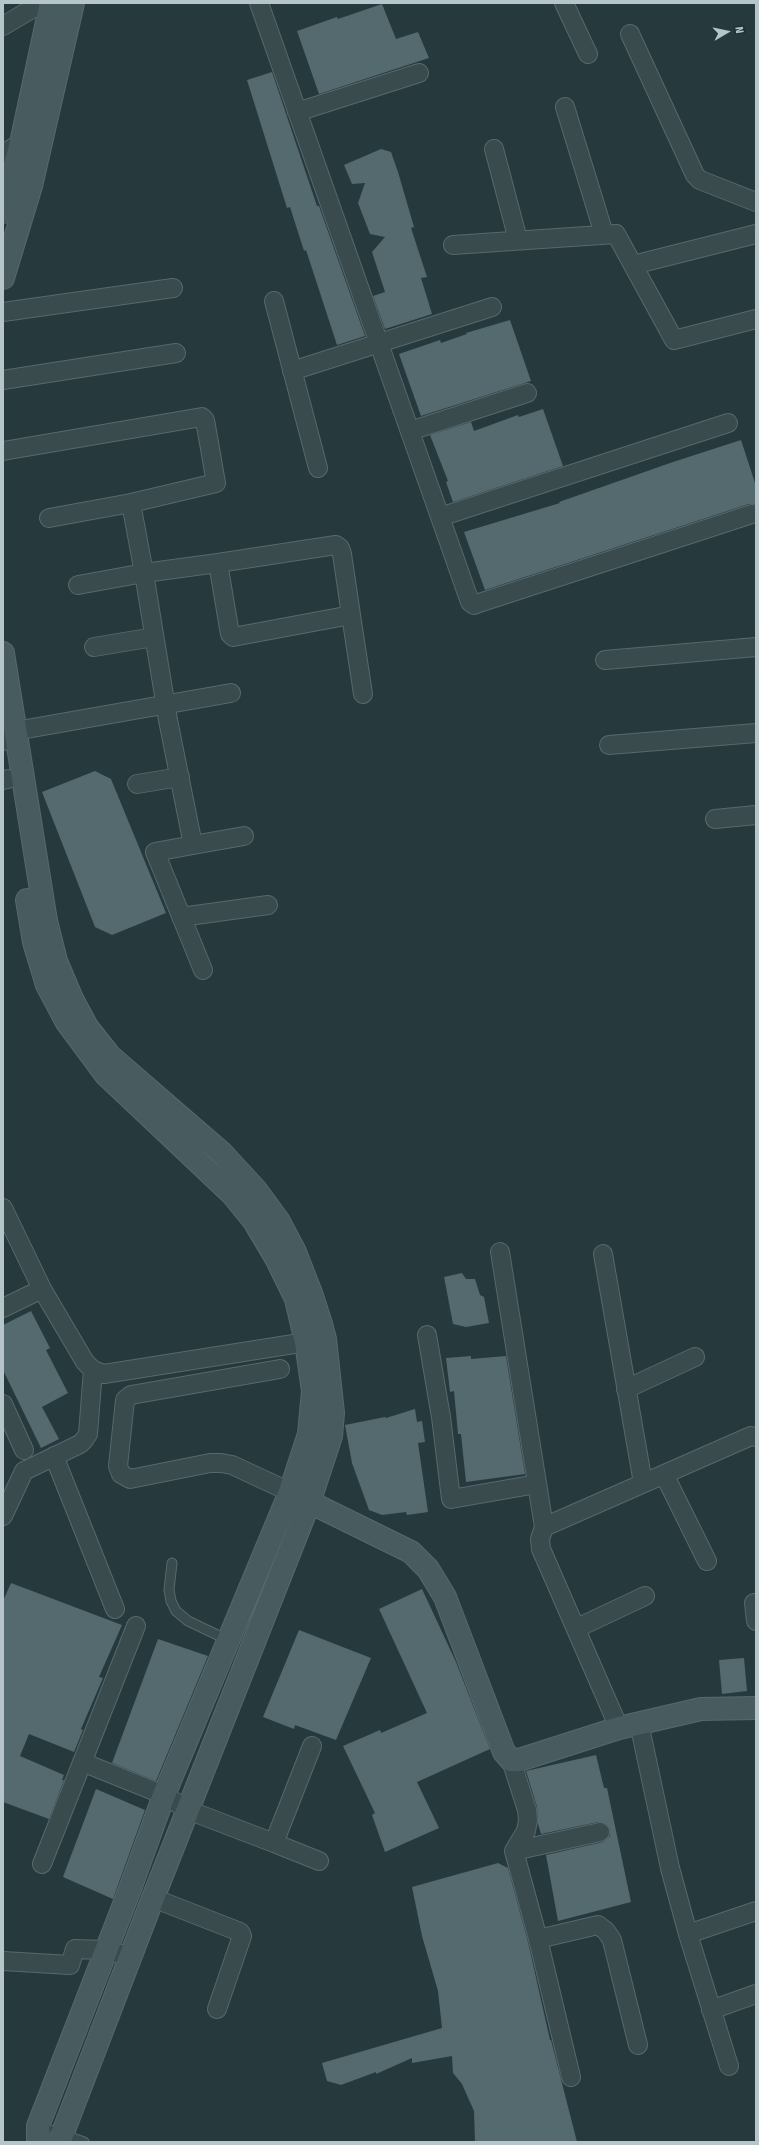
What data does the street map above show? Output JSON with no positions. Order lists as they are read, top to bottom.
{
  "north": "right"
}
